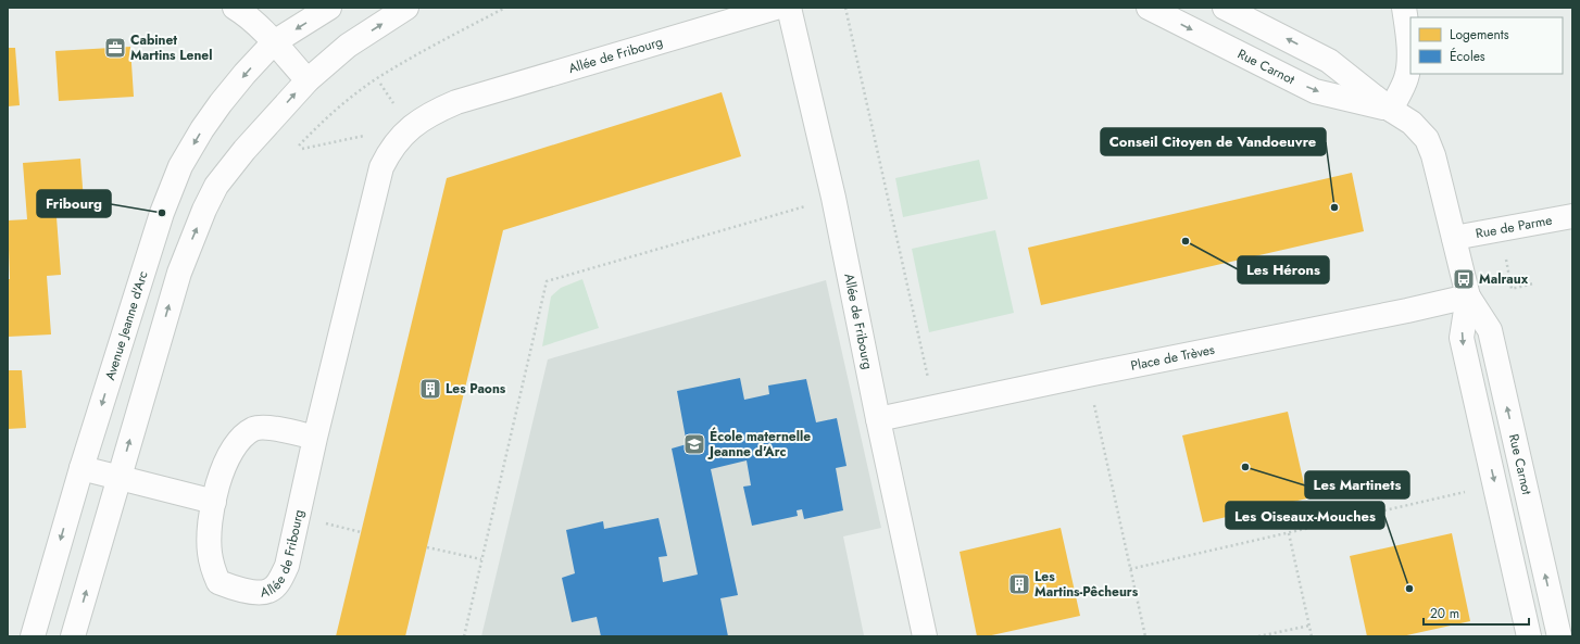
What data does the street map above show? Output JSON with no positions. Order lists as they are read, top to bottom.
{
  "streets": {
    "street": [
      "Allée de Fribourg",
      "Rue Carnot",
      "Rue de Parme",
      "Avenue Jeanne d'Arc",
      "Place de Trèves"
    ]
  },
  "crossings": [
    ["Allée de Fribourg", "Place de Trèves"],
    ["Rue Carnot", "Rue de Parme"],
    ["Rue Carnot", "Place de Trèves"]
  ],
  "places": {
    "office": ["Cabinet Martins Lenel"],
    "other": [
      "Conseil Citoyen de Vandoeuvre",
      "Fribourg",
      "Les Hérons",
      "Les Martinets",
      "Les Oiseaux-Mouches"
    ],
    "bus stop": ["Malraux"],
    "building": ["Les Paons", "Les Martins-Pêcheurs"],
    "school or university": ["École maternelle Jeanne d'Arc"]
  },
  "legend": ["Logements", "Écoles"],
  "scale_bar": "20 m"
}
